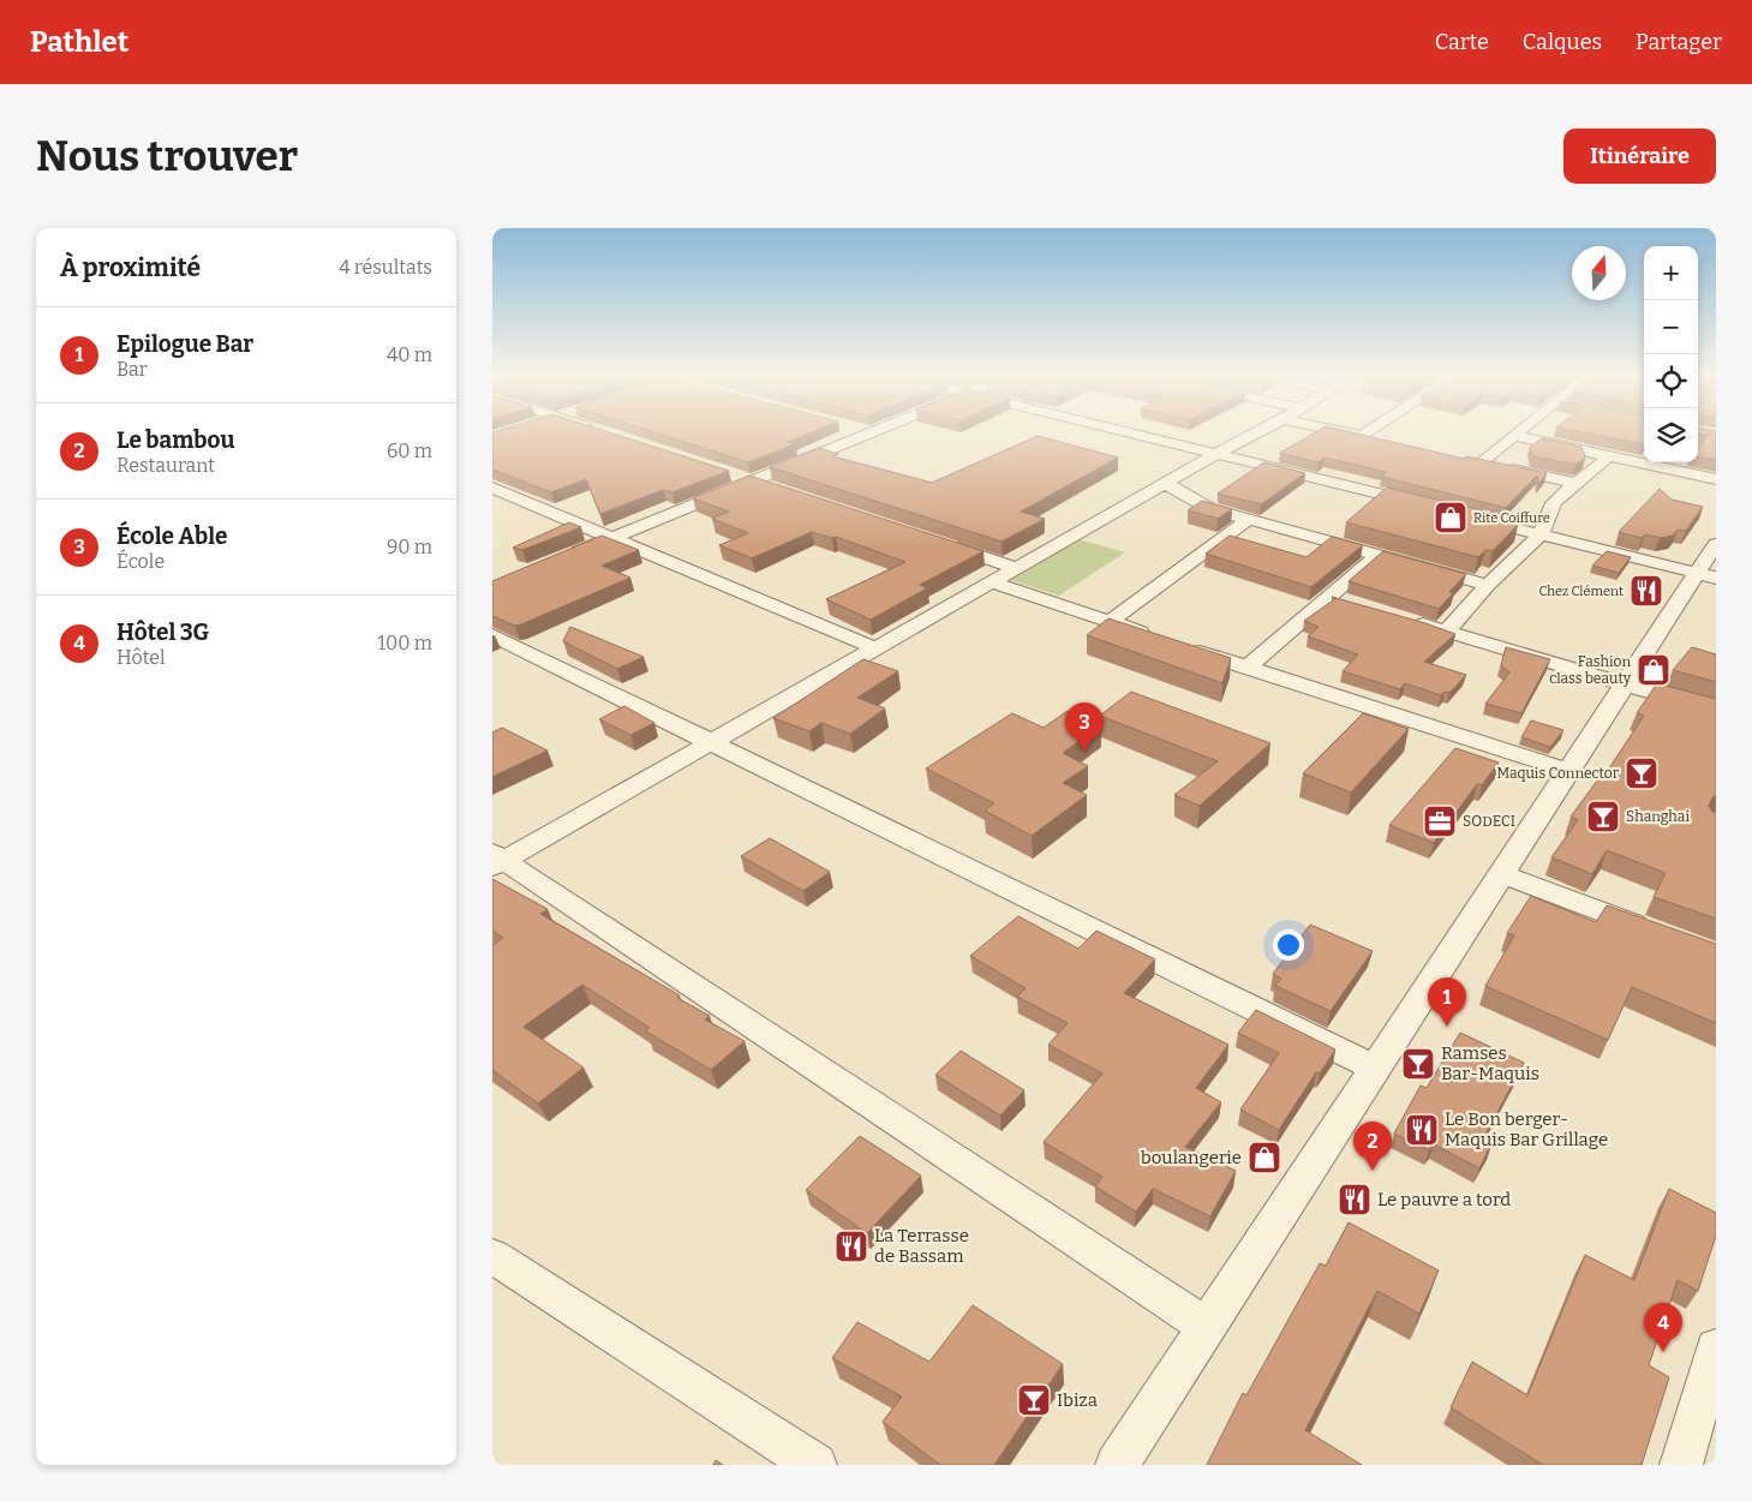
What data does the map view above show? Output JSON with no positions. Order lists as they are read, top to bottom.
{
  "places": {
    "shop": ["Rite Coiffure", "Fashion class beauty", "boulangerie"],
    "restaurant": [
      "Chez Clément",
      "Le Bon berger- Maquis Bar Grillage",
      "Le pauvre a tord",
      "La Terrasse de Bassam"
    ],
    "bar": [
      "Maquis Connector",
      "Shanghai",
      "Ramses Bar-Maquis",
      "Ibiza"
    ],
    "office": ["SODECI"]
  },
  "north": "top",
  "page": {
    "header": "Pathlet",
    "nav": ["Carte", "Calques", "Partager"],
    "buttons": "Itinéraire",
    "title": "Nous trouver",
    "heading": ["À proximité", "4 résultats"],
    "map_buttons": ["+", "−"],
    "list": [
      {
        "mark": "1",
        "name": "Epilogue Bar",
        "note": "Bar",
        "value": "40 m"
      },
      {
        "mark": "2",
        "name": "Le bambou",
        "note": "Restaurant",
        "value": "60 m"
      },
      {
        "mark": "3",
        "name": "École Able",
        "note": "École",
        "value": "90 m"
      },
      {
        "mark": "4",
        "name": "Hôtel 3G",
        "note": "Hôtel",
        "value": "100 m"
      }
    ],
    "pins": [
      "3",
      "1",
      "2",
      "4"
    ]
  }
}
